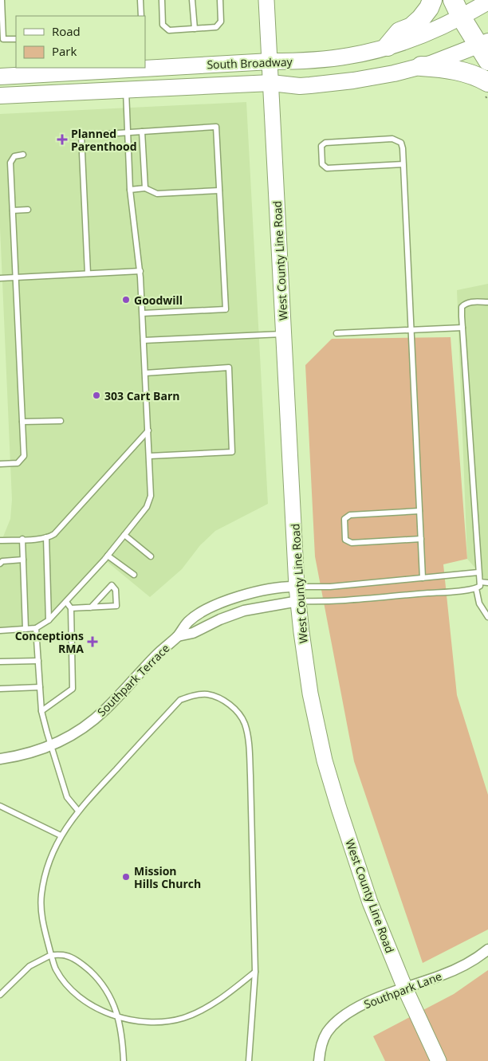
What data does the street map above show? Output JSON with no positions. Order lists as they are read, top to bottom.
{
  "streets": {
    "main road": ["South Broadway", "West County Line Road"],
    "street": ["Southpark Terrace", "Southpark Lane"]
  },
  "crossings": [
    ["South Broadway", "West County Line Road"],
    ["West County Line Road", "Southpark Terrace"],
    ["West County Line Road", "Southpark Lane"]
  ],
  "places": {
    "health": ["Planned Parenthood", "Conceptions RMA"],
    "other": ["Goodwill", "303 Cart Barn", "Mission Hills Church"]
  },
  "legend": ["Road", "Park"]
}
